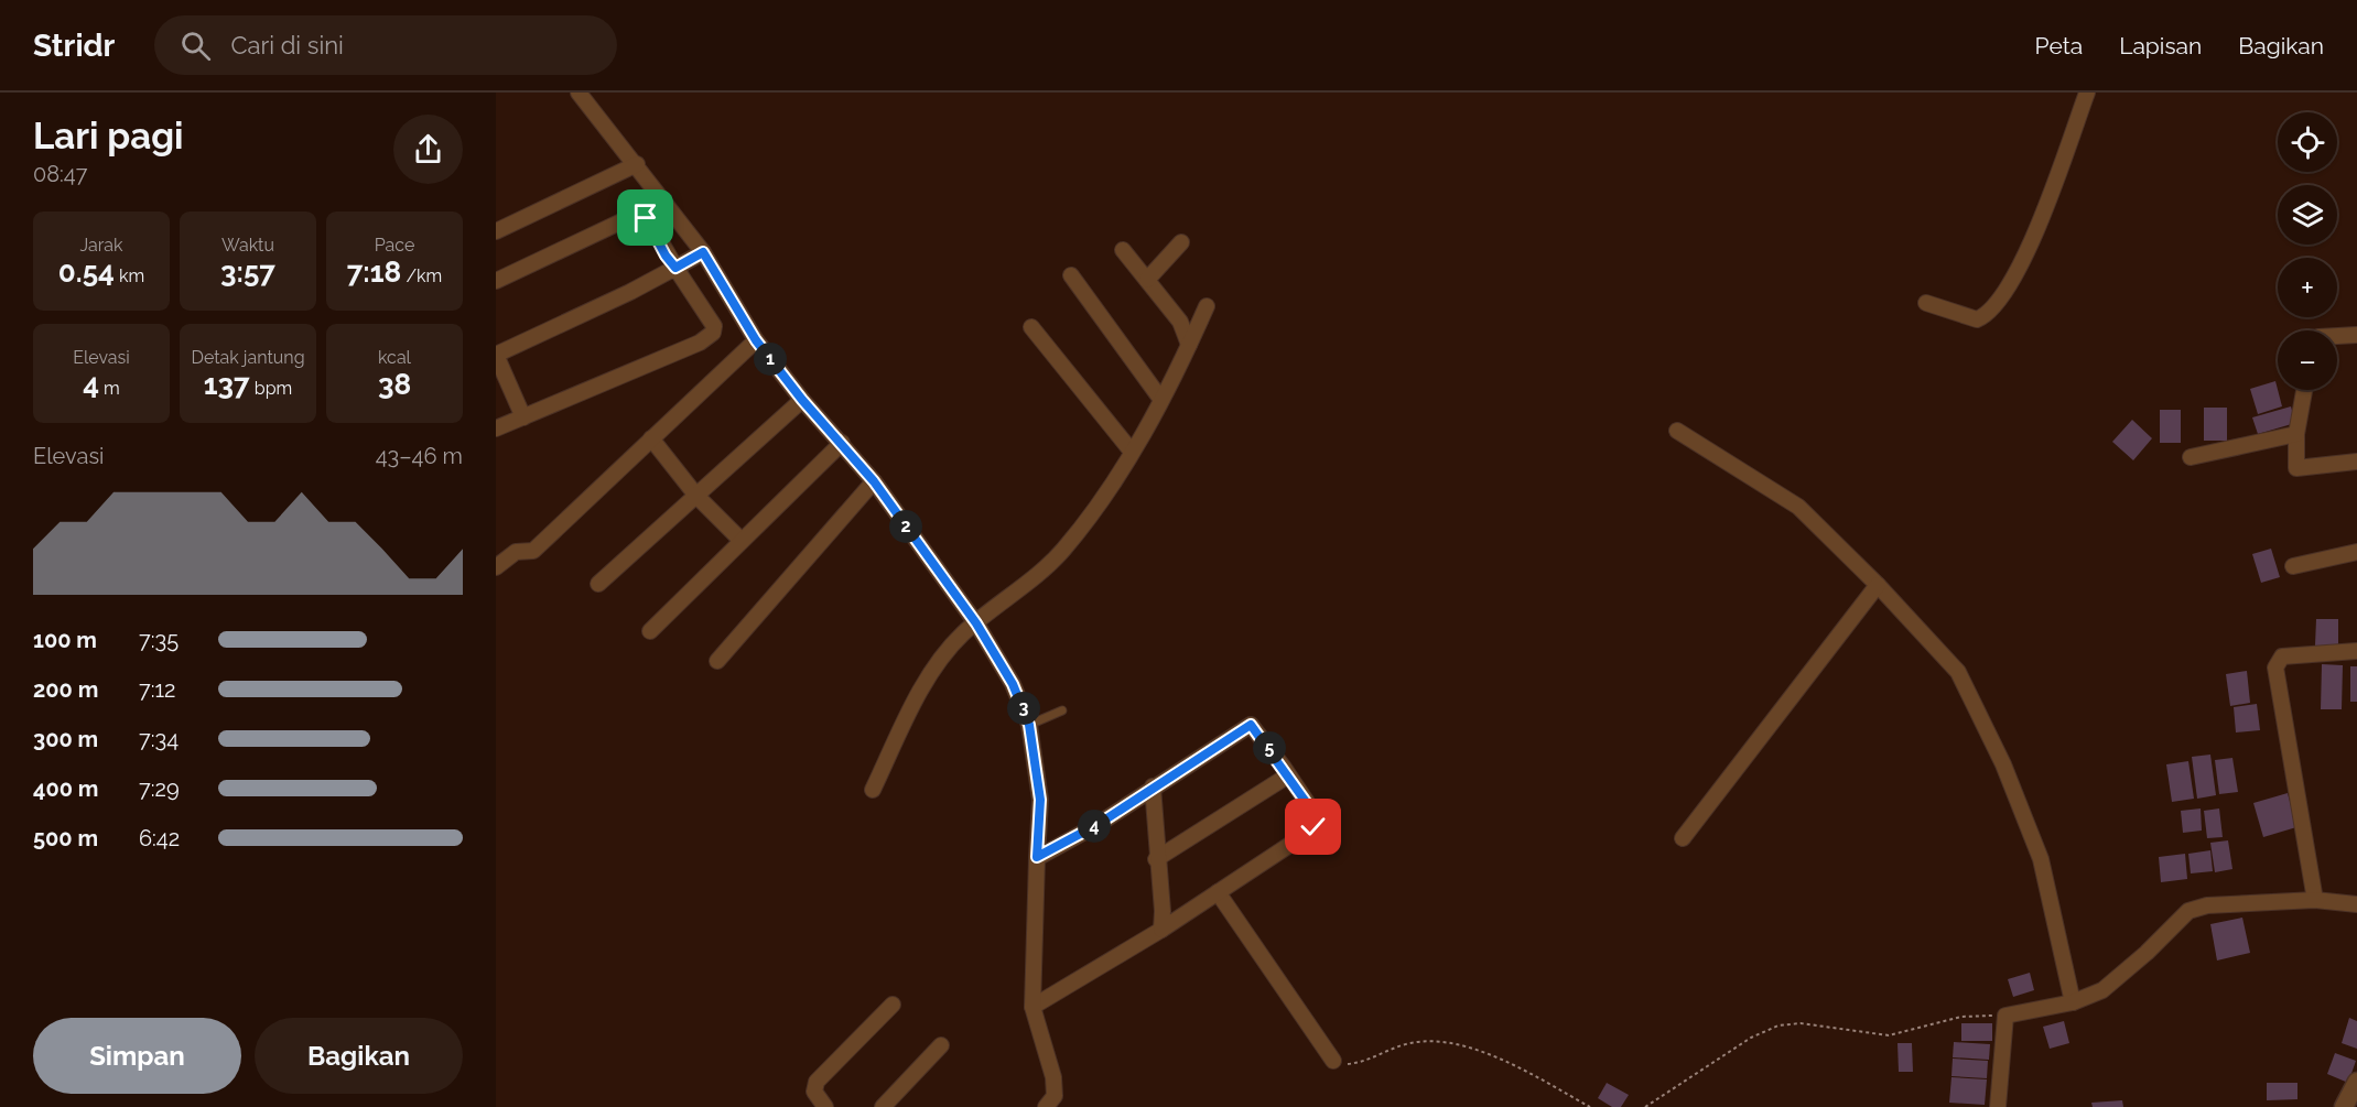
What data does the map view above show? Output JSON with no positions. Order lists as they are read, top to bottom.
{
  "page": {
    "header": "Stridr",
    "search": "Cari di sini",
    "nav": ["Peta", "Lapisan", "Bagikan"],
    "heading": ["Lari pagi", "08:47"],
    "map_buttons": ["+", "−"],
    "stats": [
      ["Jarak", "0.54 km"],
      ["Waktu", "3:57"],
      ["Pace", "7:18 /km"],
      ["Elevasi", "4 m"],
      ["Detak jantung", "137 bpm"],
      ["kcal", "38"]
    ],
    "pins": [
      "1",
      "2",
      "3",
      "5",
      "4"
    ],
    "chart": ["Elevasi", "43–46 m"],
    "list": [
      {
        "name": "100 m",
        "note": "7:35"
      },
      {
        "name": "200 m",
        "note": "7:12"
      },
      {
        "name": "300 m",
        "note": "7:34"
      },
      {
        "name": "400 m",
        "note": "7:29"
      },
      {
        "name": "500 m",
        "note": "6:42"
      }
    ],
    "buttons": ["Simpan", "Bagikan"]
  }
}
